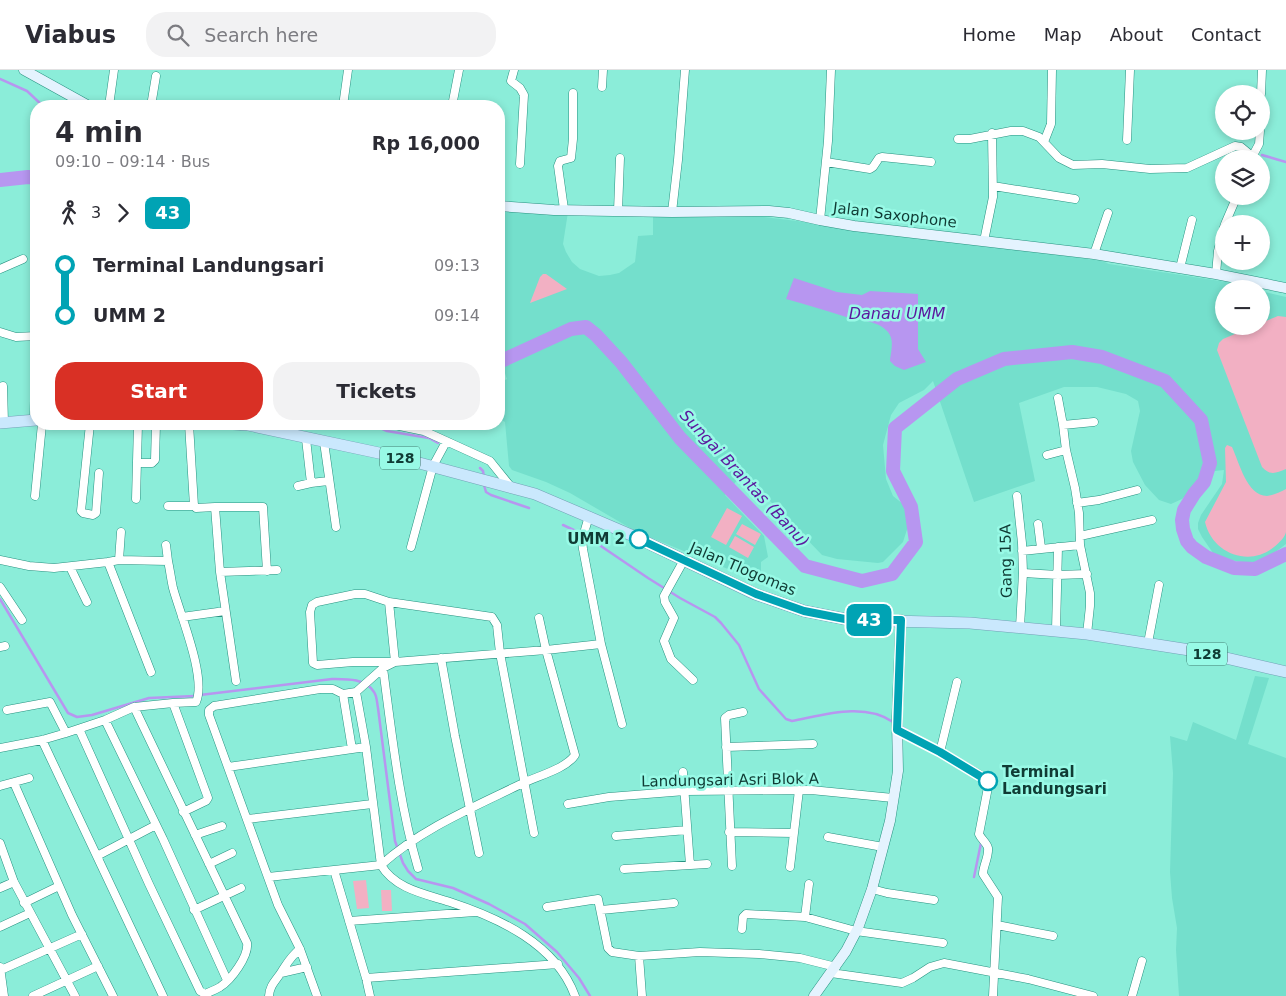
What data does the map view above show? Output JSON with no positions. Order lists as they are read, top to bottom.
{
  "streets": {
    "main road": ["Jalan Saxophone", "128", "Jalan Tlogomas"],
    "street": ["Gang 15A", "Landungsari Asri Blok A"]
  },
  "crossings": [
    ["Gang 15A", "Jalan Tlogomas"]
  ],
  "water": ["Danau UMM", "Sungai Brantas (Banu)"],
  "places": ["UMM 2", "Terminal Landungsari"],
  "lines": ["bus line 43"],
  "page": {
    "header": "Viabus",
    "search": "Search here",
    "nav": [
      "Home",
      "Map",
      "About",
      "Contact"
    ],
    "on_map": "43",
    "map_buttons": ["+", "−"],
    "heading": ["4 min", "09:10 – 09:14 · Bus", "Rp 16,000"],
    "legs": ["3", "43"],
    "list": [
      {
        "name": "Terminal Landungsari",
        "value": "09:13"
      },
      {
        "name": "UMM 2",
        "value": "09:14"
      }
    ],
    "buttons": ["Start", "Tickets"]
  }
}
